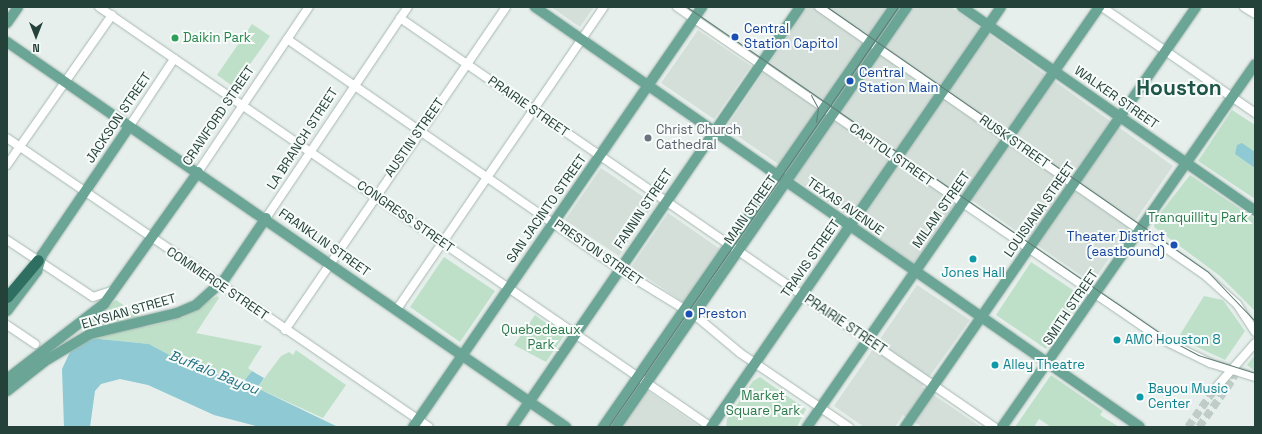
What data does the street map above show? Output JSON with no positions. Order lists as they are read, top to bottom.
{
  "streets": {
    "main road": [
      "WALKER STREET",
      "CRAWFORD STREET",
      "JACKSON STREET",
      "LA BRANCH STREET",
      "TEXAS AVENUE",
      "SAN JACINTO STREET",
      "FANNIN STREET",
      "MAIN STREET",
      "MILAM STREET",
      "LOUISIANA STREET",
      "FRANKLIN STREET",
      "TRAVIS STREET",
      "SMITH STREET",
      "ELYSIAN STREET"
    ],
    "street": [
      "PRAIRIE STREET",
      "AUSTIN STREET",
      "RUSK STREET",
      "CAPITOL STREET",
      "CONGRESS STREET",
      "PRESTON STREET",
      "COMMERCE STREET"
    ]
  },
  "crossings": [
    ["WALKER STREET", "MILAM STREET"],
    ["WALKER STREET", "LOUISIANA STREET"],
    ["WALKER STREET", "TRAVIS STREET"],
    ["WALKER STREET", "SMITH STREET"],
    ["PRAIRIE STREET", "AUSTIN STREET"],
    ["PRAIRIE STREET", "LA BRANCH STREET"],
    ["PRAIRIE STREET", "SAN JACINTO STREET"],
    ["PRAIRIE STREET", "FANNIN STREET"],
    ["PRAIRIE STREET", "MAIN STREET"],
    ["PRAIRIE STREET", "MILAM STREET"],
    ["PRAIRIE STREET", "LOUISIANA STREET"],
    ["PRAIRIE STREET", "TRAVIS STREET"],
    ["CRAWFORD STREET", "CONGRESS STREET"],
    ["CRAWFORD STREET", "FRANKLIN STREET"],
    ["CRAWFORD STREET", "PRESTON STREET"],
    ["CRAWFORD STREET", "COMMERCE STREET"],
    ["CRAWFORD STREET", "ELYSIAN STREET"],
    ["JACKSON STREET", "CONGRESS STREET"],
    ["JACKSON STREET", "FRANKLIN STREET"],
    ["JACKSON STREET", "COMMERCE STREET"],
    ["JACKSON STREET", "ELYSIAN STREET"],
    ["AUSTIN STREET", "CONGRESS STREET"],
    ["AUSTIN STREET", "FRANKLIN STREET"],
    ["AUSTIN STREET", "PRESTON STREET"],
    ["AUSTIN STREET", "COMMERCE STREET"],
    ["LA BRANCH STREET", "CONGRESS STREET"],
    ["LA BRANCH STREET", "FRANKLIN STREET"],
    ["LA BRANCH STREET", "PRESTON STREET"],
    ["LA BRANCH STREET", "COMMERCE STREET"],
    ["LA BRANCH STREET", "ELYSIAN STREET"],
    ["RUSK STREET", "MAIN STREET"],
    ["RUSK STREET", "MILAM STREET"],
    ["RUSK STREET", "LOUISIANA STREET"],
    ["RUSK STREET", "TRAVIS STREET"],
    ["RUSK STREET", "SMITH STREET"],
    ["CAPITOL STREET", "SAN JACINTO STREET"],
    ["CAPITOL STREET", "FANNIN STREET"],
    ["CAPITOL STREET", "MAIN STREET"],
    ["CAPITOL STREET", "MILAM STREET"],
    ["CAPITOL STREET", "LOUISIANA STREET"],
    ["CAPITOL STREET", "TRAVIS STREET"],
    ["CAPITOL STREET", "SMITH STREET"],
    ["TEXAS AVENUE", "SAN JACINTO STREET"],
    ["TEXAS AVENUE", "FANNIN STREET"],
    ["TEXAS AVENUE", "MAIN STREET"],
    ["TEXAS AVENUE", "MILAM STREET"],
    ["TEXAS AVENUE", "LOUISIANA STREET"],
    ["TEXAS AVENUE", "TRAVIS STREET"],
    ["TEXAS AVENUE", "SMITH STREET"],
    ["SAN JACINTO STREET", "CONGRESS STREET"],
    ["SAN JACINTO STREET", "FRANKLIN STREET"],
    ["SAN JACINTO STREET", "PRESTON STREET"],
    ["SAN JACINTO STREET", "COMMERCE STREET"],
    ["FANNIN STREET", "CONGRESS STREET"],
    ["FANNIN STREET", "FRANKLIN STREET"],
    ["FANNIN STREET", "PRESTON STREET"],
    ["MAIN STREET", "CONGRESS STREET"],
    ["MAIN STREET", "PRESTON STREET"],
    ["MILAM STREET", "PRESTON STREET"],
    ["CONGRESS STREET", "TRAVIS STREET"],
    ["PRESTON STREET", "TRAVIS STREET"],
    ["COMMERCE STREET", "ELYSIAN STREET"]
  ],
  "districts": ["Houston"],
  "water": ["Buffalo Bayou"],
  "parks": ["Tranquillity Park", "Quebedeaux Park", "Market Square Park"],
  "places": [
    "Central Station Capitol",
    "Daikin Park",
    "Central Station Main",
    "Christ Church Cathedral",
    "Theater District (eastbound)",
    "Jones Hall",
    "Preston",
    "AMC Houston 8",
    "Alley Theatre",
    "Bayou Music Center"
  ],
  "north": "bottom"
}
